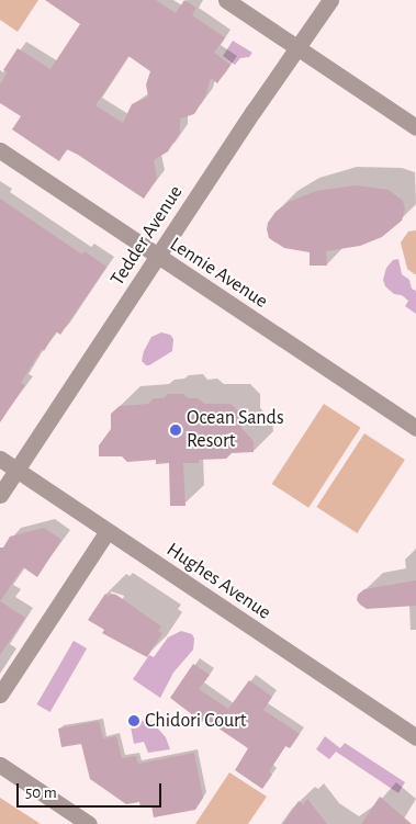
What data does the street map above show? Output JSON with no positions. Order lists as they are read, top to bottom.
{
  "streets": {
    "street": ["Tedder Avenue", "Lennie Avenue", "Hughes Avenue"]
  },
  "crossings": [
    ["Tedder Avenue", "Lennie Avenue"],
    ["Tedder Avenue", "Hughes Avenue"]
  ],
  "places": ["Ocean Sands Resort", "Chidori Court"],
  "scale_bar": "50 m"
}
